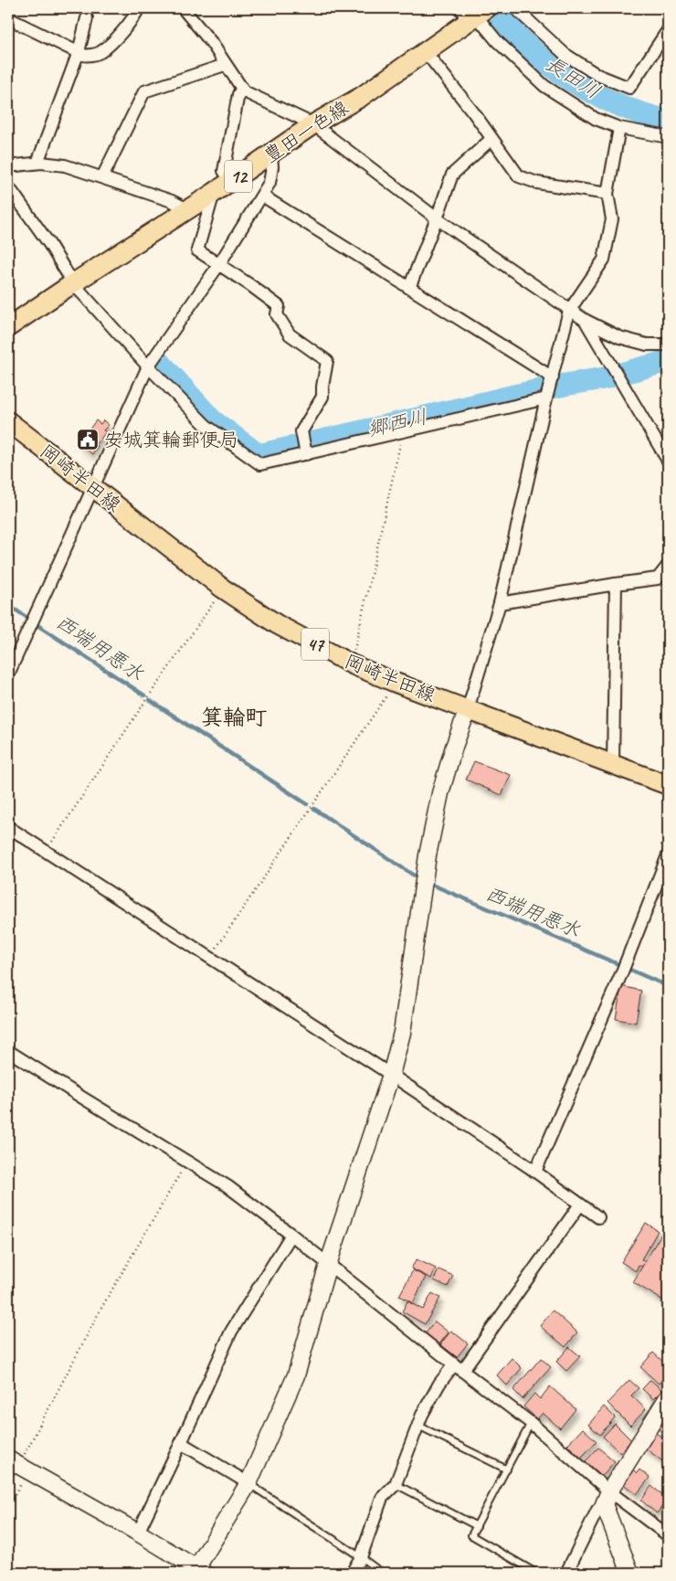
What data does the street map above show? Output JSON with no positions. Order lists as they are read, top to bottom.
{
  "streets": {
    "main road": [
      "豊田一色線",
      "12",
      "岡崎半田線",
      "47"
    ]
  },
  "districts": ["箕輪町"],
  "water": ["長田川", "郷西川", "西端用悪水"],
  "places": {
    "public building": ["安城箕輪郵便局"]
  }
}
